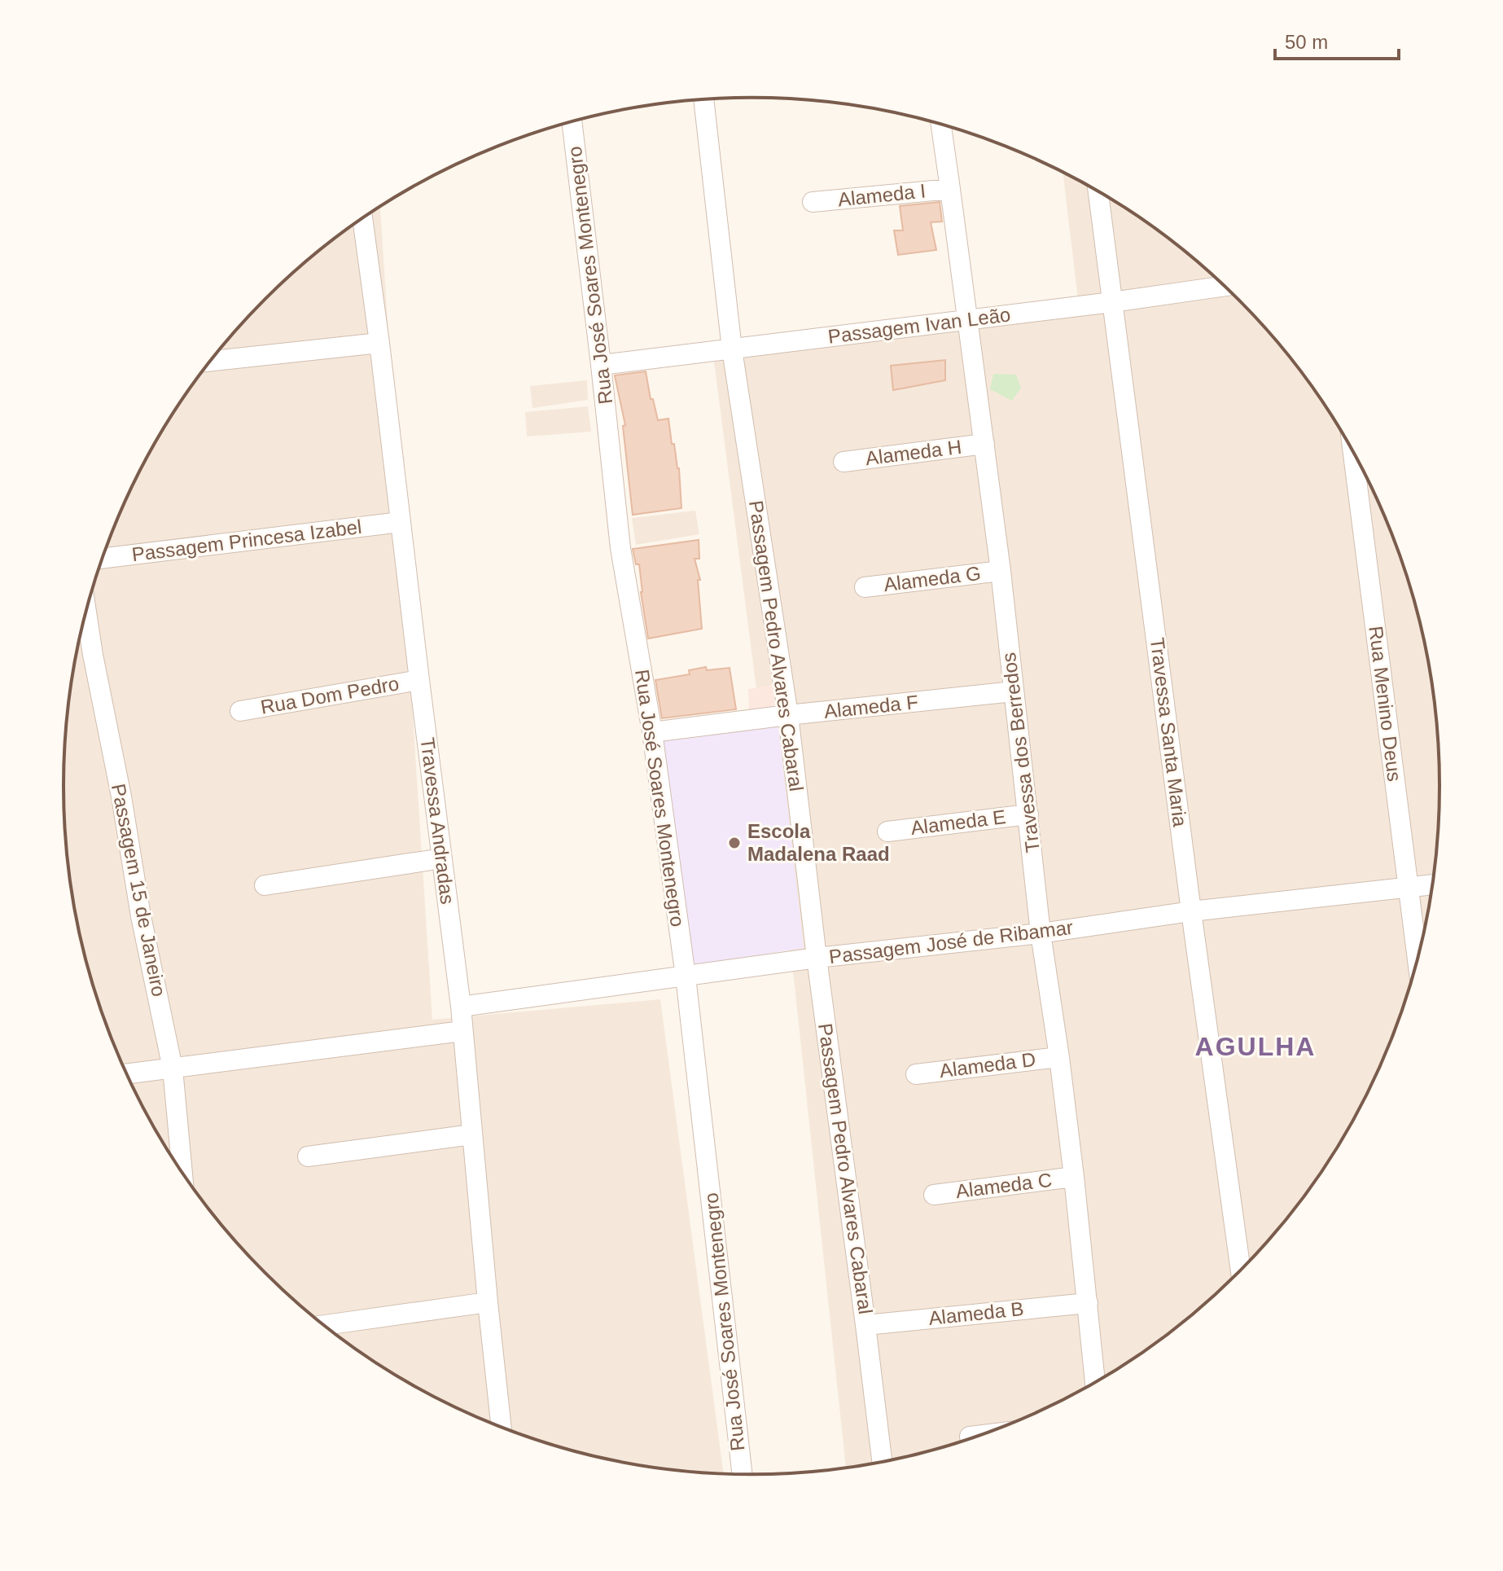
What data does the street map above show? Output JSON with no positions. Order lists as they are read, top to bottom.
{
  "streets": {
    "street": [
      "Alameda I",
      "Rua José Soares Montenegro",
      "Passagem Ivan Leão",
      "Alameda H",
      "Passagem Princesa Izabel",
      "Alameda G",
      "Passagem Pedro Alvares Cabaral",
      "Rua Dom Pedro",
      "Rua Menino Deus",
      "Alameda F",
      "Travessa Santa Maria",
      "Travessa dos Berredos",
      "Travessa Andradas",
      "Alameda E",
      "Passagem 15 de Janeiro",
      "Passagem José de Ribamar",
      "Alameda D",
      "Alameda C",
      "Alameda B"
    ]
  },
  "crossings": [
    ["Alameda I", "Travessa dos Berredos"],
    ["Rua José Soares Montenegro", "Passagem Ivan Leão"],
    ["Rua José Soares Montenegro", "Alameda F"],
    ["Rua José Soares Montenegro", "Passagem José de Ribamar"],
    ["Passagem Ivan Leão", "Passagem Pedro Alvares Cabaral"],
    ["Passagem Ivan Leão", "Travessa Santa Maria"],
    ["Passagem Ivan Leão", "Travessa dos Berredos"],
    ["Alameda H", "Travessa dos Berredos"],
    ["Passagem Princesa Izabel", "Travessa Andradas"],
    ["Alameda G", "Travessa dos Berredos"],
    ["Passagem Pedro Alvares Cabaral", "Alameda F"],
    ["Passagem Pedro Alvares Cabaral", "Passagem José de Ribamar"],
    ["Passagem Pedro Alvares Cabaral", "Alameda B"],
    ["Rua Dom Pedro", "Travessa Andradas"],
    ["Rua Menino Deus", "Passagem José de Ribamar"],
    ["Alameda F", "Travessa dos Berredos"],
    ["Travessa Santa Maria", "Passagem José de Ribamar"],
    ["Travessa dos Berredos", "Alameda E"],
    ["Travessa dos Berredos", "Passagem José de Ribamar"],
    ["Travessa dos Berredos", "Alameda D"],
    ["Travessa dos Berredos", "Alameda C"],
    ["Travessa dos Berredos", "Alameda B"],
    ["Travessa Andradas", "Passagem José de Ribamar"]
  ],
  "districts": ["AGULHA"],
  "places": ["Escola Madalena Raad"],
  "scale_bar": "50 m"
}
